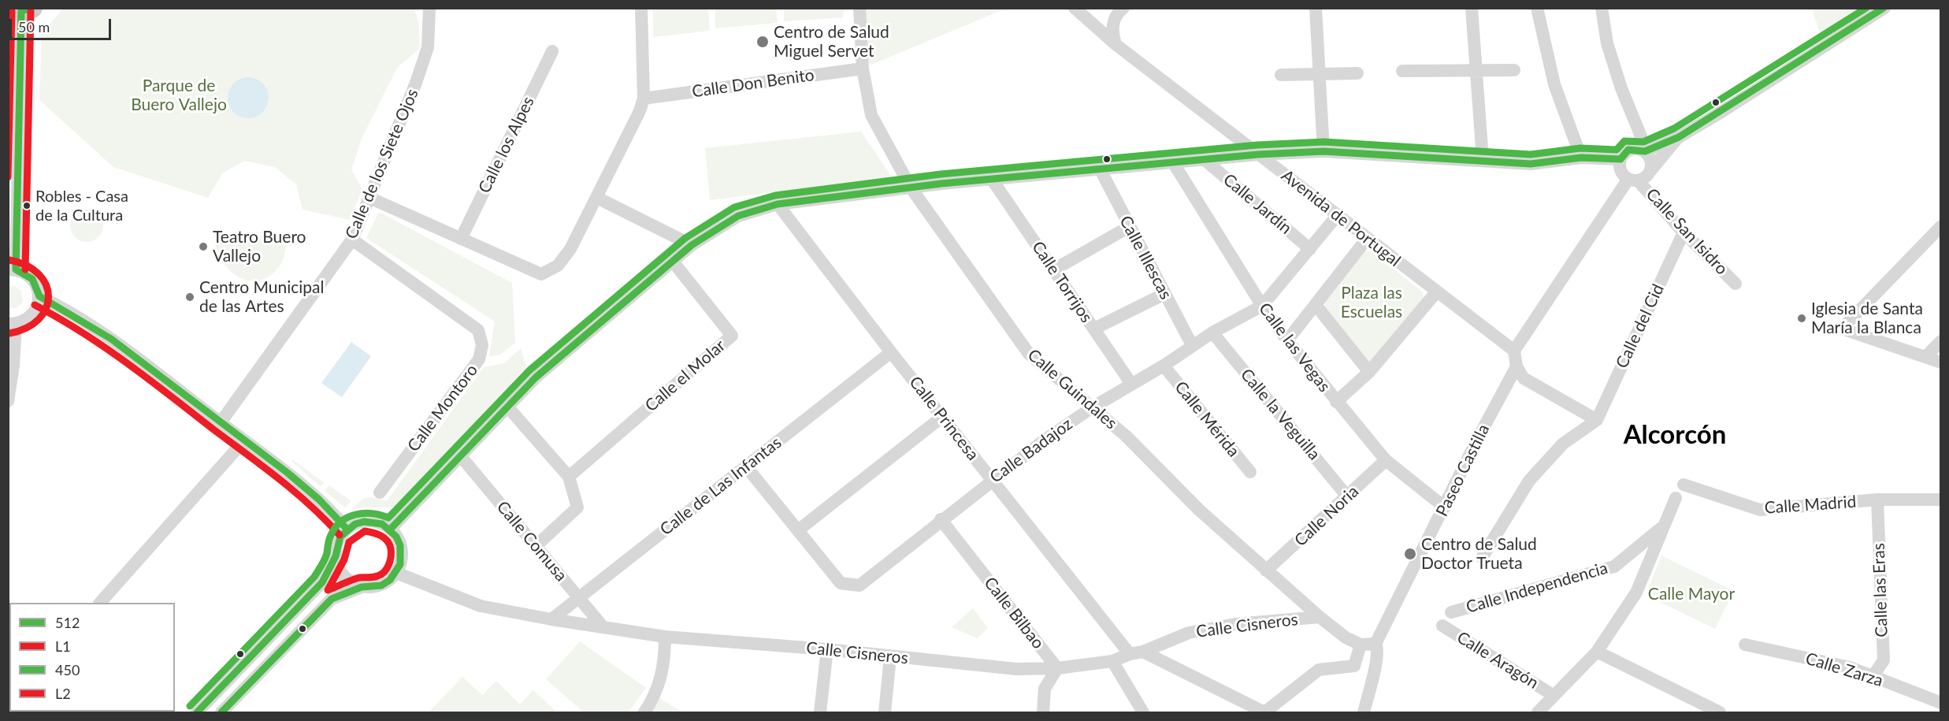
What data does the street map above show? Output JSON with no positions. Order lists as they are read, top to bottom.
{
  "streets": {
    "street": [
      "Calle Don Benito",
      "Calle los Alpes",
      "Calle de los Siete Ojos",
      "Calle Jardín",
      "Avenida de Portugal",
      "Calle San Isidro",
      "Calle Illescas",
      "Calle Torrijos",
      "Calle del Cid",
      "Calle las Vegas",
      "Calle el Molar",
      "Calle Guindales",
      "Calle Montoro",
      "Calle la Veguilla",
      "Calle Princesa",
      "Calle Mérida",
      "Calle Badajoz",
      "Paseo Castilla",
      "Calle de Las Infantas",
      "Calle Madrid",
      "Calle Noria",
      "Calle Comusa",
      "Calle Independencia",
      "Calle las Eras",
      "Calle Bilbao",
      "Calle Cisneros",
      "Calle Aragón",
      "Calle Zarza"
    ]
  },
  "crossings": [
    ["Calle Don Benito", "Calle Guindales"],
    ["Calle de los Siete Ojos", "Calle Montoro"],
    ["Calle Jardín", "Calle Badajoz"],
    ["Avenida de Portugal", "Calle Badajoz"],
    ["Calle San Isidro", "Calle del Cid"],
    ["Calle Illescas", "Calle Badajoz"],
    ["Calle Torrijos", "Calle Badajoz"],
    ["Calle las Vegas", "Calle Badajoz"],
    ["Calle las Vegas", "Paseo Castilla"],
    ["Calle las Vegas", "Calle Noria"],
    ["Calle Guindales", "Calle Badajoz"],
    ["Calle Guindales", "Calle Noria"],
    ["Calle Guindales", "Calle Cisneros"],
    ["Calle la Veguilla", "Calle Badajoz"],
    ["Calle la Veguilla", "Calle Noria"],
    ["Calle Princesa", "Calle Badajoz"],
    ["Calle Princesa", "Calle de Las Infantas"],
    ["Calle Princesa", "Calle Cisneros"],
    ["Calle Mérida", "Calle Badajoz"],
    ["Calle Badajoz", "Calle de Las Infantas"],
    ["Calle Badajoz", "Calle Bilbao"],
    ["Calle de Las Infantas", "Calle Comusa"],
    ["Calle de Las Infantas", "Calle Cisneros"],
    ["Calle Madrid", "Calle las Eras"],
    ["Calle Comusa", "Calle Cisneros"],
    ["Calle las Eras", "Calle Zarza"],
    ["Calle Bilbao", "Calle Cisneros"]
  ],
  "districts": ["Alcorcón"],
  "parks": ["Parque de Buero Vallejo", "Plaza las Escuelas", "Calle Mayor"],
  "places": [
    "Centro de Salud Miguel Servet",
    "Robles - Casa de la Cultura",
    "Teatro Buero Vallejo",
    "Centro Municipal de las Artes",
    "Iglesia de Santa María la Blanca",
    "Centro de Salud Doctor Trueta"
  ],
  "lines": [
    "transit line 512",
    "transit line 450",
    "transit line L1",
    "transit line L2"
  ],
  "legend": [
    "512",
    "L1",
    "450",
    "L2"
  ],
  "scale_bar": "50 m"
}
